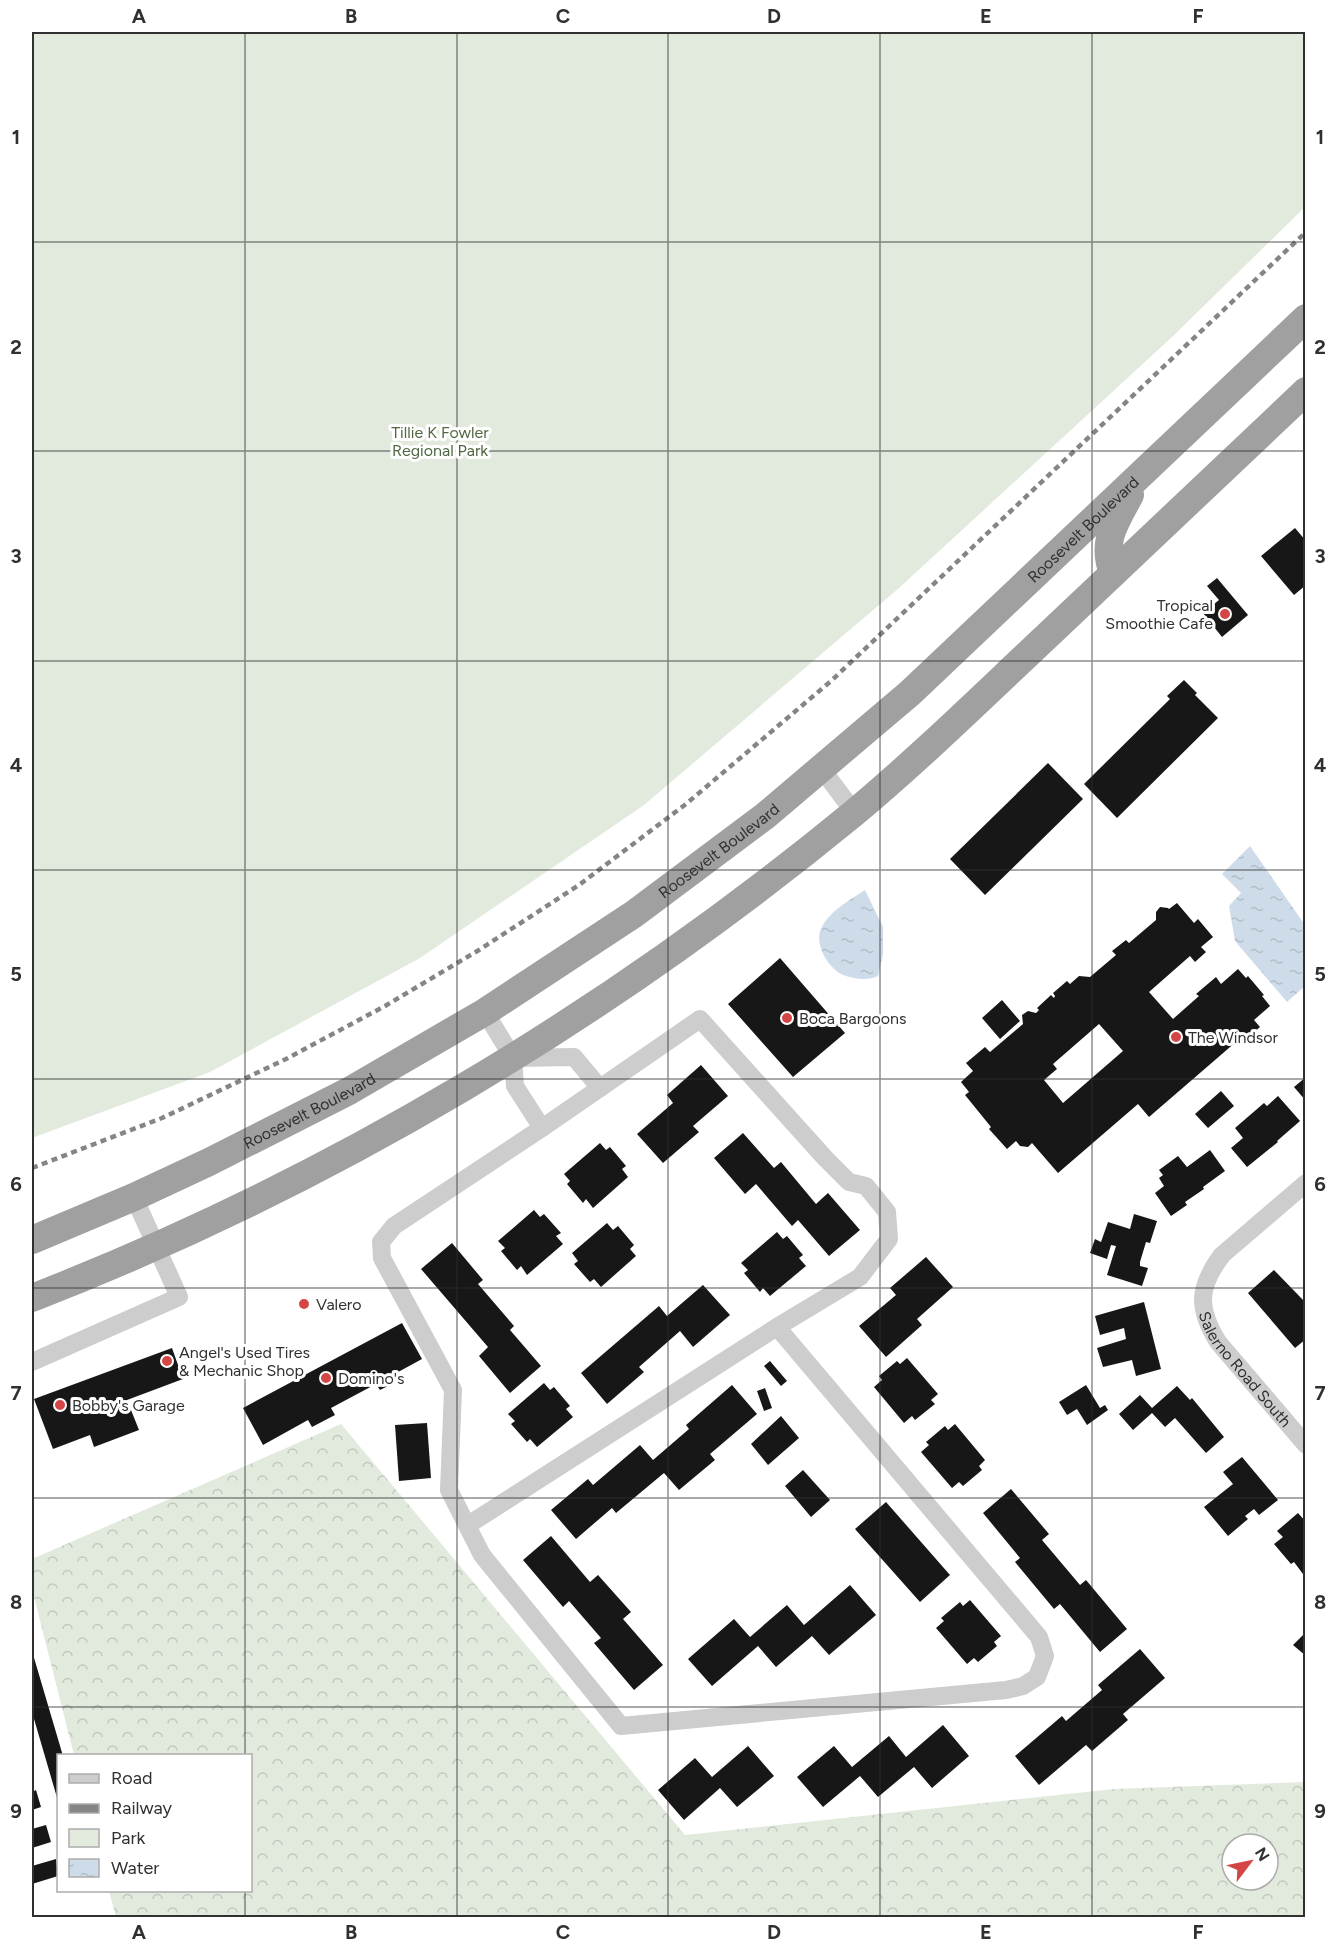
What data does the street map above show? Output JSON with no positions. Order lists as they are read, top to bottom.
{
  "streets": {
    "highway": ["Roosevelt Boulevard"],
    "street": ["Salerno Road South"]
  },
  "parks": ["Tillie K Fowler Regional Park"],
  "places": [
    "Tropical Smoothie Cafe",
    "Boca Bargoons",
    "The Windsor",
    "Valero",
    "Angel's Used Tires & Mechanic Shop",
    "Domino's",
    "Bobby's Garage"
  ],
  "legend": [
    "Road",
    "Railway",
    "Park",
    "Water"
  ],
  "north": "top right",
  "grid": {
    "columns": [
      "A",
      "B",
      "C",
      "D",
      "E",
      "F"
    ],
    "rows": [
      "1",
      "2",
      "3",
      "4",
      "5",
      "6",
      "7",
      "8",
      "9"
    ]
  }
}
